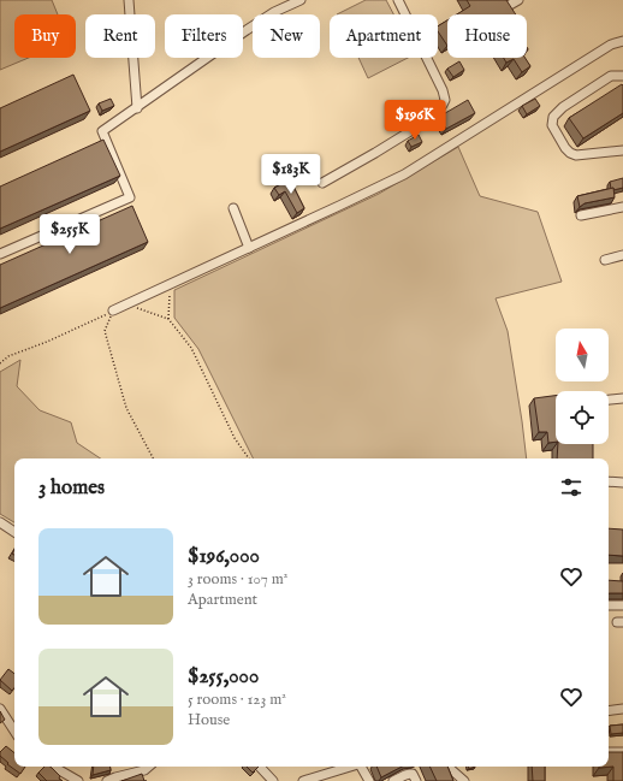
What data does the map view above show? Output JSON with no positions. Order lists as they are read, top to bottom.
{
  "north": "top",
  "page": {
    "chip": [
      "Buy",
      "Rent",
      "Filters",
      "New",
      "Apartment",
      "House"
    ],
    "price": ["$196K", "$183K", "$255K"],
    "heading": "3 homes",
    "list": [
      {
        "name": "$196,000",
        "note": "3 rooms · 107 m² · Apartment"
      },
      {
        "name": "$255,000",
        "note": "5 rooms · 123 m² · House"
      }
    ]
  }
}
